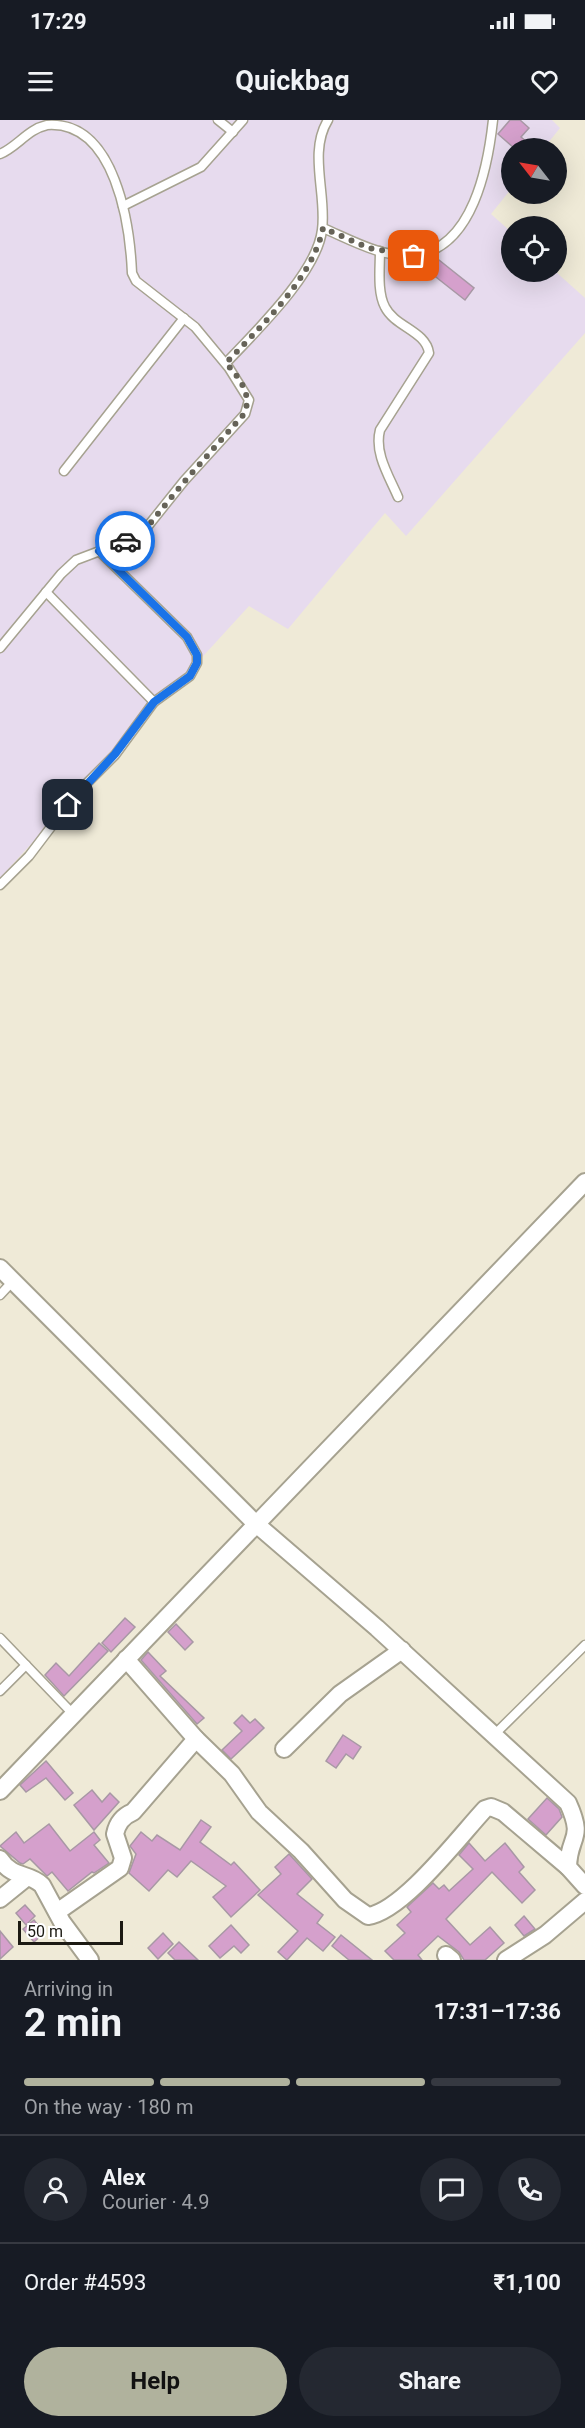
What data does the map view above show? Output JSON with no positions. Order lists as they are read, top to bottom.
{
  "scale_bar": "50 m",
  "north": "top left",
  "page": {
    "status": "17:29",
    "header": "Quickbag",
    "scale": "50 m",
    "heading": ["2 min", "Arriving in", "17:31–17:36"],
    "panel": [
      "Alex",
      "Courier · 4.9",
      "Order #4593",
      "₹1,100"
    ],
    "bar": "On the way · 180 m",
    "buttons": ["Help", "Share"]
  }
}
